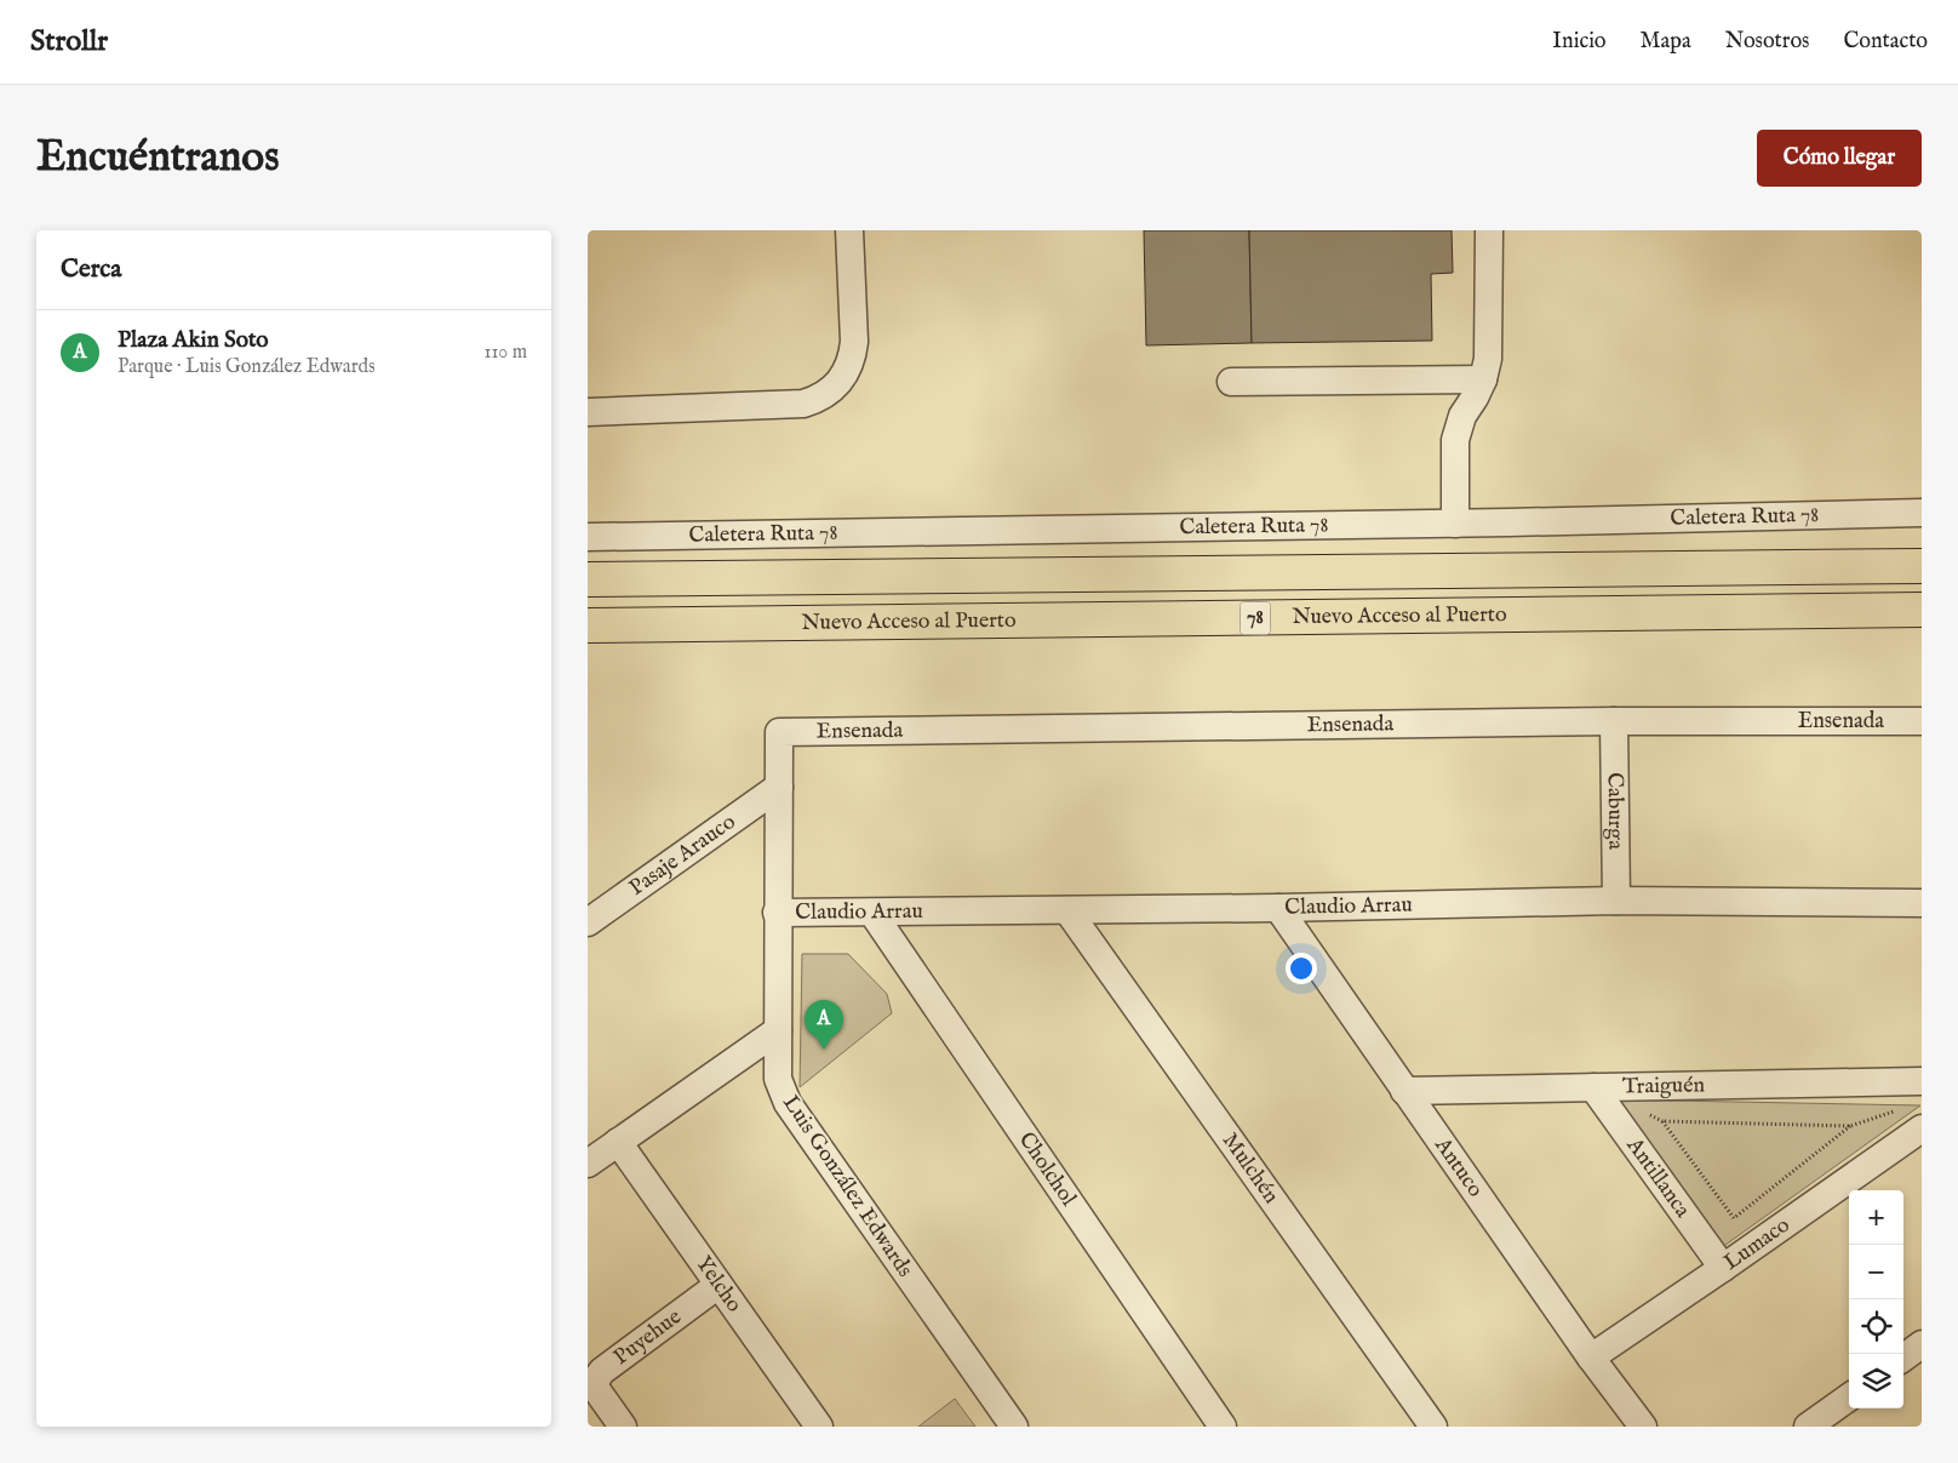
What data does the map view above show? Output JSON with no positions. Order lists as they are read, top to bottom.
{
  "streets": {
    "highway": ["Nuevo Acceso al Puerto", "78"],
    "street": [
      "Caletera Ruta 78",
      "Ensenada",
      "Caburga",
      "Pasaje Arauco",
      "Claudio Arrau",
      "Traiguén",
      "Mulchén",
      "Antuco",
      "Cholchol",
      "Antillanca",
      "Luis González Edwards",
      "Lumaco",
      "Yelcho",
      "Puyehue"
    ]
  },
  "crossings": [
    ["Ensenada", "Caburga"],
    ["Ensenada", "Luis González Edwards"],
    ["Caburga", "Claudio Arrau"],
    ["Pasaje Arauco", "Luis González Edwards"],
    ["Claudio Arrau", "Mulchén"],
    ["Claudio Arrau", "Antuco"],
    ["Claudio Arrau", "Cholchol"],
    ["Claudio Arrau", "Luis González Edwards"],
    ["Traiguén", "Antuco"],
    ["Traiguén", "Antillanca"],
    ["Antuco", "Lumaco"],
    ["Antillanca", "Lumaco"],
    ["Yelcho", "Puyehue"]
  ],
  "page": {
    "header": "Strollr",
    "nav": [
      "Inicio",
      "Mapa",
      "Nosotros",
      "Contacto"
    ],
    "buttons": "Cómo llegar",
    "title": "Encuéntranos",
    "heading": "Cerca",
    "list": [
      {
        "mark": "A",
        "name": "Plaza Akin Soto",
        "note": "Parque · Luis González Edwards",
        "value": "110 m"
      }
    ],
    "pins": "A",
    "map_buttons": ["+", "−"]
  }
}
